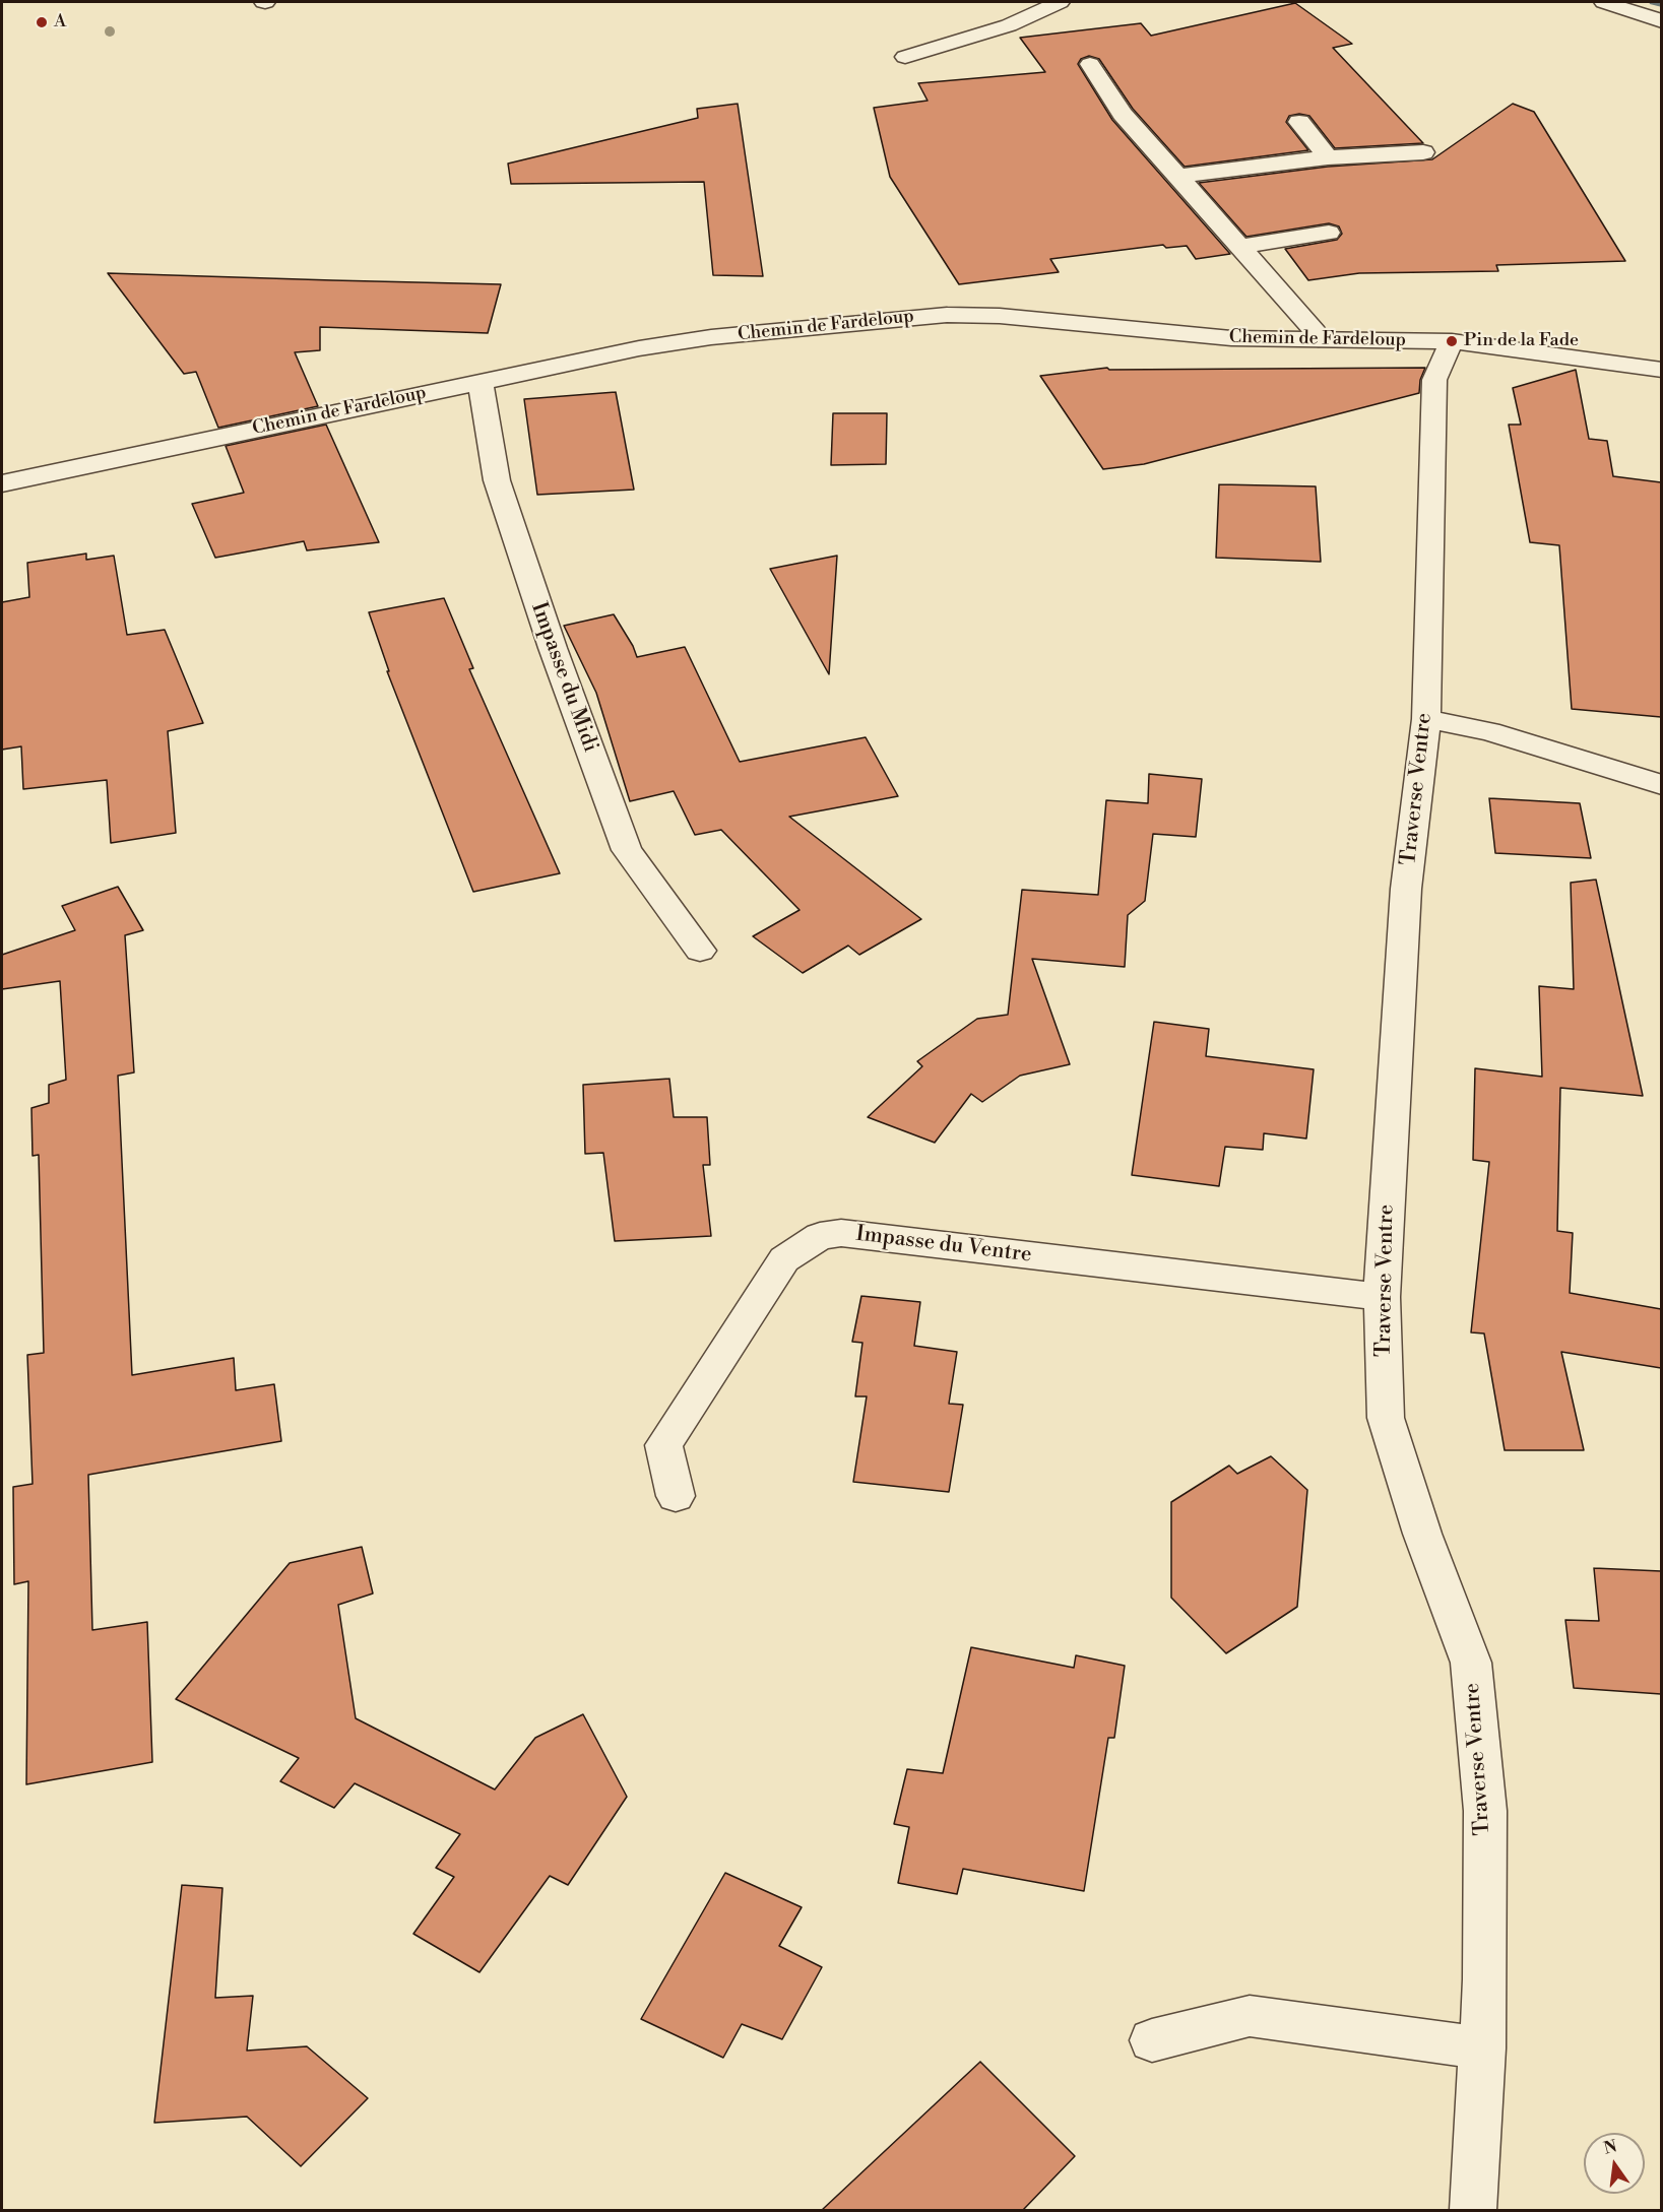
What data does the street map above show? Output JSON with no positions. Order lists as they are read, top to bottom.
{
  "streets": {
    "street": [
      "Chemin de Fardeloup",
      "Impasse du Midi",
      "Traverse Ventre",
      "Impasse du Ventre"
    ]
  },
  "crossings": [
    ["Chemin de Fardeloup", "Impasse du Midi"],
    ["Chemin de Fardeloup", "Traverse Ventre"],
    ["Traverse Ventre", "Impasse du Ventre"]
  ],
  "places": ["A", "Pin de la Fade"],
  "north": "top"
}
